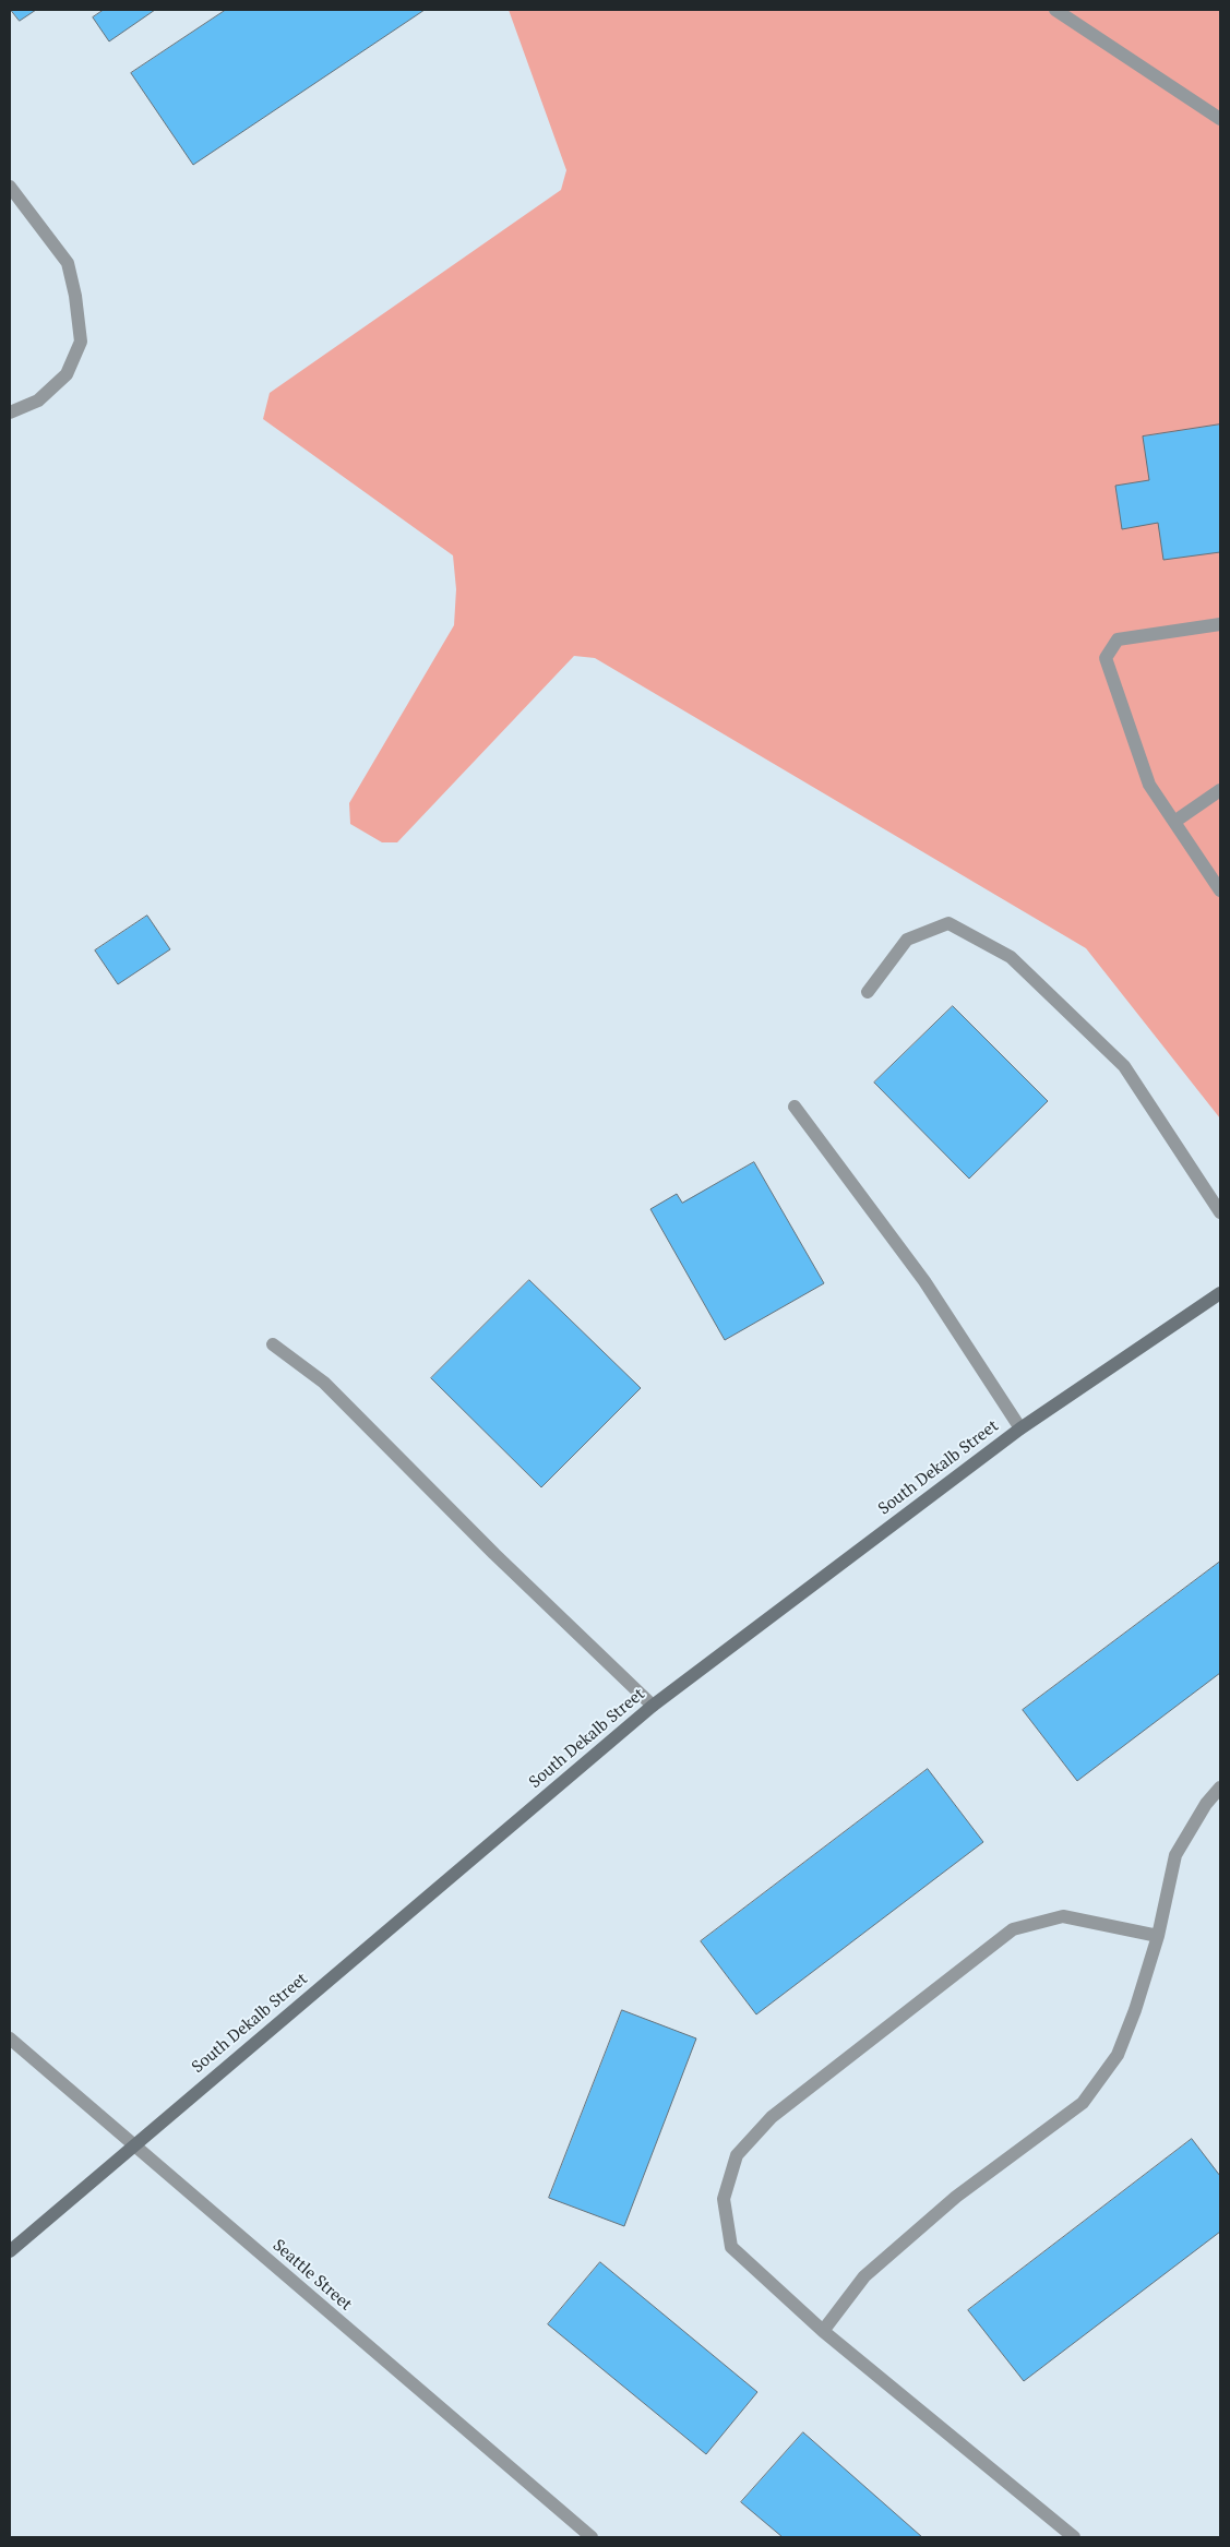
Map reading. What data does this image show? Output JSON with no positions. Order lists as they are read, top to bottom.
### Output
{
  "streets": {
    "main road": ["South Dekalb Street"],
    "street": ["Seattle Street"]
  },
  "crossings": [
    ["South Dekalb Street", "Seattle Street"]
  ]
}
